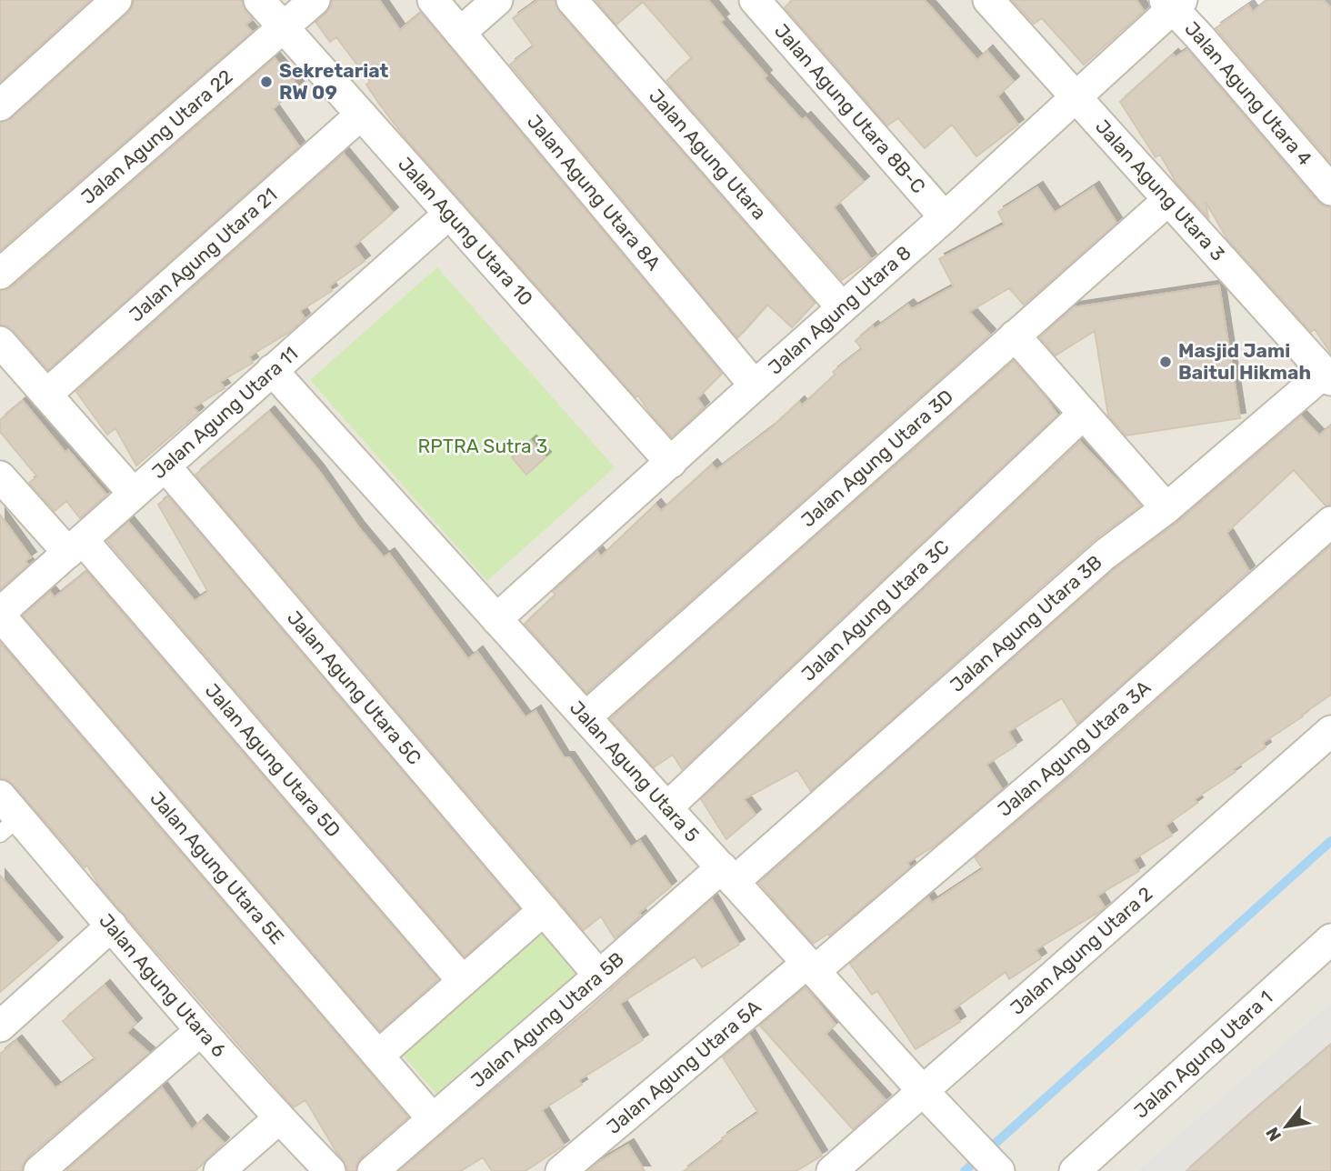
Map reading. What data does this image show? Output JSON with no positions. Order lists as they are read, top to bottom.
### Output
{
  "streets": {
    "street": [
      "Jalan Agung Utara 4",
      "Jalan Agung Utara 8B-C",
      "Jalan Agung Utara 22",
      "Jalan Agung Utara",
      "Jalan Agung Utara 3",
      "Jalan Agung Utara 8A",
      "Jalan Agung Utara 10",
      "Jalan Agung Utara 21",
      "Jalan Agung Utara 8",
      "Jalan Agung Utara 11",
      "Jalan Agung Utara 3D",
      "Jalan Agung Utara 3C",
      "Jalan Agung Utara 3B",
      "Jalan Agung Utara 5C",
      "Jalan Agung Utara 3A",
      "Jalan Agung Utara 5D",
      "Jalan Agung Utara 5",
      "Jalan Agung Utara 5E",
      "Jalan Agung Utara 2",
      "Jalan Agung Utara 6",
      "Jalan Agung Utara 5B",
      "Jalan Agung Utara 1",
      "Jalan Agung Utara 5A"
    ]
  },
  "crossings": [
    ["Jalan Agung Utara 4", "Jalan Agung Utara 8"],
    ["Jalan Agung Utara 8B-C", "Jalan Agung Utara 8"],
    ["Jalan Agung Utara 22", "Jalan Agung Utara 10"],
    ["Jalan Agung Utara", "Jalan Agung Utara 8"],
    ["Jalan Agung Utara 3", "Jalan Agung Utara 8"],
    ["Jalan Agung Utara 3", "Jalan Agung Utara 3D"],
    ["Jalan Agung Utara 3", "Jalan Agung Utara 3B"],
    ["Jalan Agung Utara 8A", "Jalan Agung Utara 8"],
    ["Jalan Agung Utara 10", "Jalan Agung Utara 21"],
    ["Jalan Agung Utara 10", "Jalan Agung Utara 8"],
    ["Jalan Agung Utara 10", "Jalan Agung Utara 11"],
    ["Jalan Agung Utara 8", "Jalan Agung Utara 5"],
    ["Jalan Agung Utara 11", "Jalan Agung Utara 5C"],
    ["Jalan Agung Utara 11", "Jalan Agung Utara 5D"],
    ["Jalan Agung Utara 11", "Jalan Agung Utara 5"],
    ["Jalan Agung Utara 11", "Jalan Agung Utara 5E"],
    ["Jalan Agung Utara 3D", "Jalan Agung Utara 5"],
    ["Jalan Agung Utara 3C", "Jalan Agung Utara 5"],
    ["Jalan Agung Utara 3B", "Jalan Agung Utara 5"],
    ["Jalan Agung Utara 3B", "Jalan Agung Utara 5B"],
    ["Jalan Agung Utara 5C", "Jalan Agung Utara 5B"],
    ["Jalan Agung Utara 3A", "Jalan Agung Utara 5"],
    ["Jalan Agung Utara 3A", "Jalan Agung Utara 5A"],
    ["Jalan Agung Utara 5", "Jalan Agung Utara 2"],
    ["Jalan Agung Utara 5", "Jalan Agung Utara 5B"],
    ["Jalan Agung Utara 5", "Jalan Agung Utara 5A"],
    ["Jalan Agung Utara 5E", "Jalan Agung Utara 5B"]
  ],
  "parks": ["RPTRA Sutra 3"],
  "places": ["Sekretariat RW 09", "Masjid Jami Baitul Hikmah"],
  "north": "bottom left"
}
